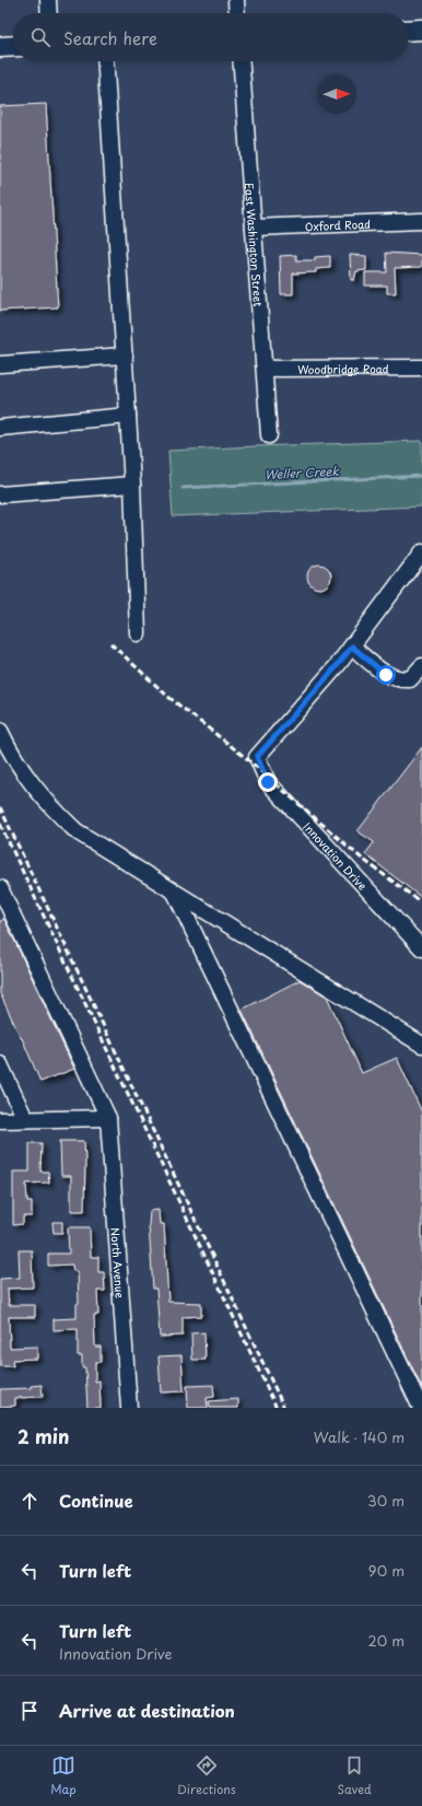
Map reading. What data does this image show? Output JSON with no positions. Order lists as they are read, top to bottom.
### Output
{
  "streets": {
    "street": [
      "Oxford Road",
      "East Washington Street",
      "Woodbridge Road",
      "Innovation Drive",
      "North Avenue"
    ]
  },
  "crossings": [
    ["Oxford Road", "East Washington Street"],
    ["East Washington Street", "Woodbridge Road"]
  ],
  "water": ["Weller Creek"],
  "north": "right",
  "page": {
    "search": "Search here",
    "heading": ["2 min", "Walk · 140 m"],
    "list": [
      ["Continue", "30 m"],
      ["Turn left", "90 m"],
      ["Turn left", "Innovation Drive", "20 m"],
      "Arrive at destination"
    ],
    "nav": ["Map", "Directions", "Saved"]
  }
}
